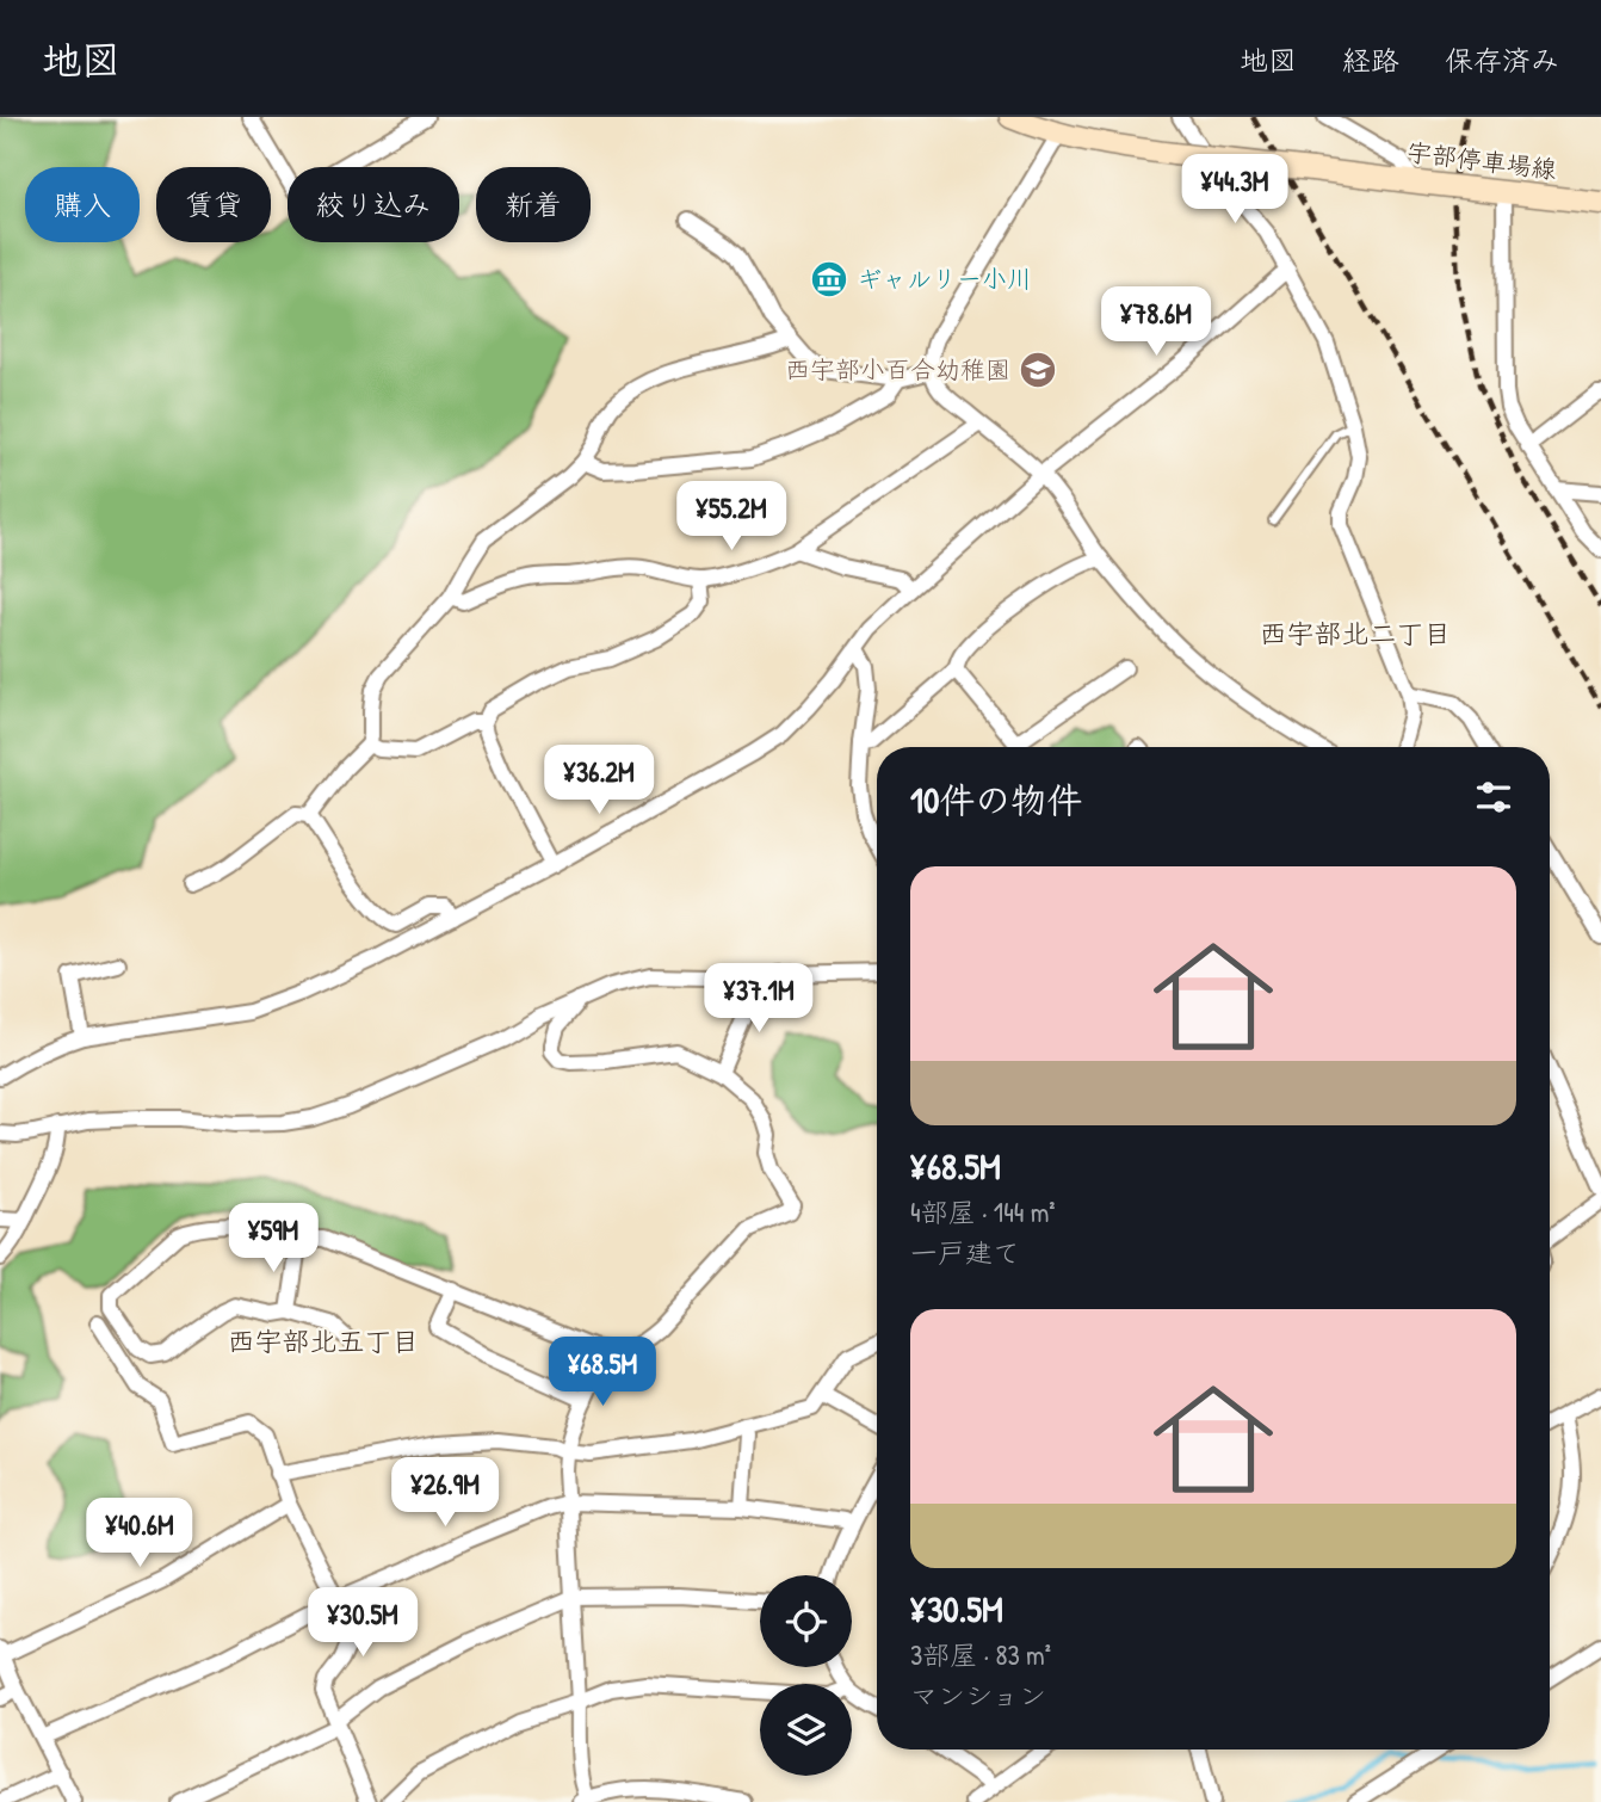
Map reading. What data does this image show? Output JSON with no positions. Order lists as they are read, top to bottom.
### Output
{
  "streets": {
    "main road": ["宇部停車場線"]
  },
  "districts": ["西宇部北二丁目", "西宇部北五丁目"],
  "places": {
    "museum": ["ギャルリー小川"],
    "school or university": ["西宇部小百合幼稚園"]
  },
  "page": {
    "header": "地図",
    "nav": ["地図", "経路", "保存済み"],
    "price": [
      "¥44.3M",
      "¥78.6M",
      "¥55.2M",
      "¥36.2M",
      "¥37.1M",
      "¥59M",
      "¥68.5M",
      "¥26.9M",
      "¥40.6M",
      "¥30.5M"
    ],
    "chip": [
      "購入",
      "賃貸",
      "絞り込み",
      "新着"
    ],
    "heading": "10件の物件",
    "list": [
      {
        "name": "¥68.5M",
        "note": "4部屋 · 144 m² · 一戸建て"
      },
      {
        "name": "¥30.5M",
        "note": "3部屋 · 83 m² · マンション"
      }
    ]
  }
}
